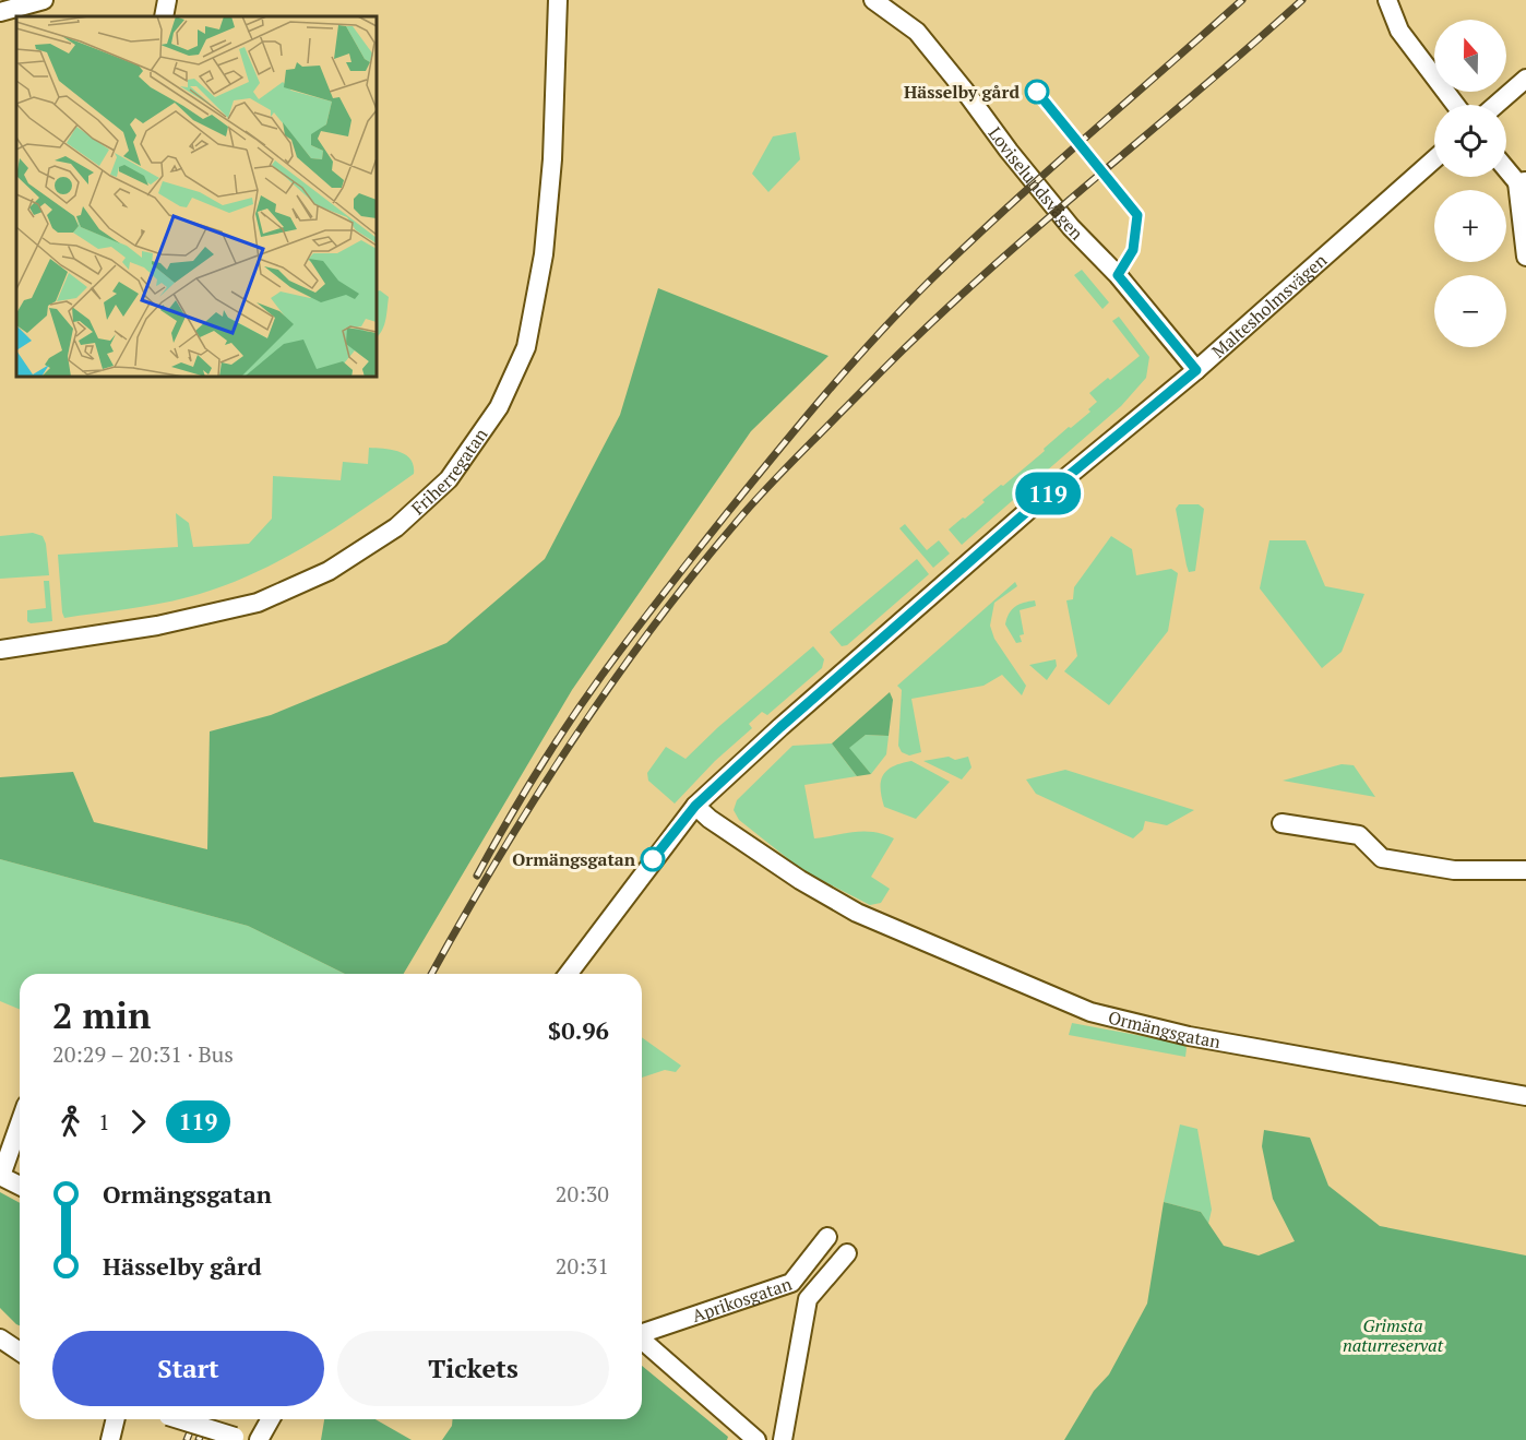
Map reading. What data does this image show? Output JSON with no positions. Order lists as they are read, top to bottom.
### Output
{
  "streets": {
    "street": [
      "Loviselundsvägen",
      "Maltesholmsvägen",
      "Friherregatan",
      "Ormängsgatan",
      "Aprikosgatan"
    ]
  },
  "crossings": [
    ["Loviselundsvägen", "Maltesholmsvägen"],
    ["Maltesholmsvägen", "Ormängsgatan"]
  ],
  "parks": ["Grimsta naturreservat"],
  "places": ["Hässelby gård", "Ormängsgatan"],
  "lines": ["bus line 119"],
  "north": "top",
  "page": {
    "on_map": "119",
    "map_buttons": ["+", "−"],
    "heading": ["2 min", "20:29 – 20:31 · Bus", "$0.96"],
    "legs": ["1", "119"],
    "list": [
      {
        "name": "Ormängsgatan",
        "value": "20:30"
      },
      {
        "name": "Hässelby gård",
        "value": "20:31"
      }
    ],
    "buttons": ["Start", "Tickets"]
  }
}
